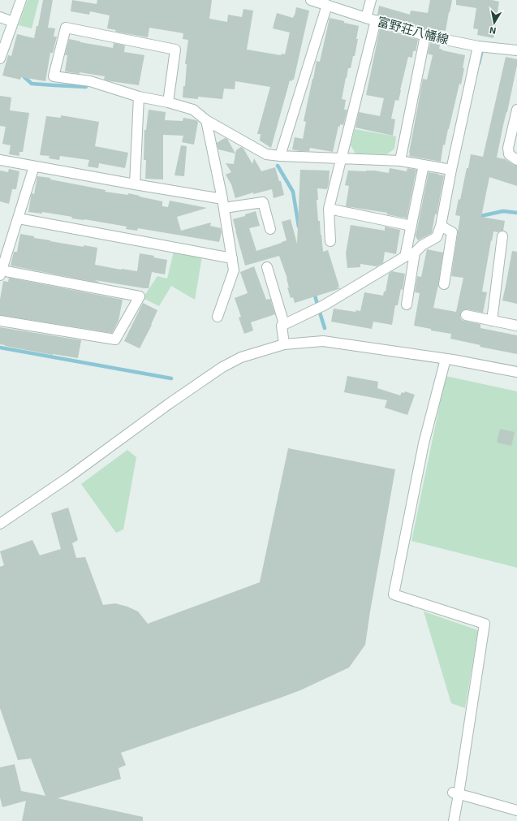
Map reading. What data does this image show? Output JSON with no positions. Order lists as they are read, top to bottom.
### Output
{
  "streets": {
    "street": ["富野荘八幡線"]
  },
  "north": "bottom"
}
